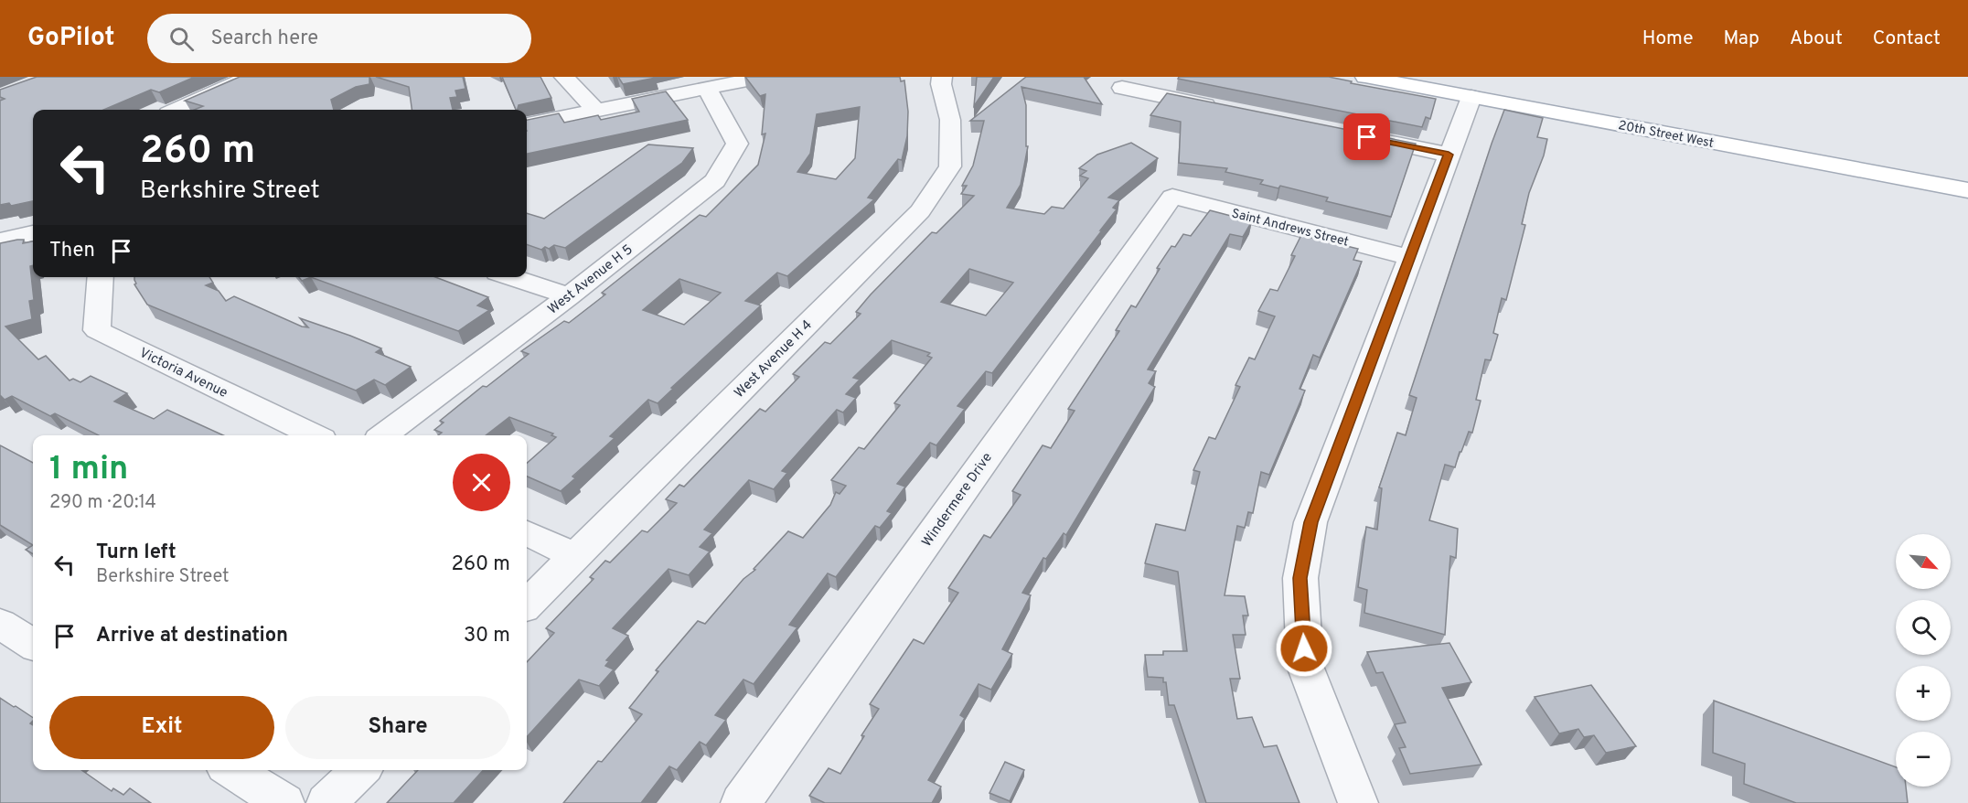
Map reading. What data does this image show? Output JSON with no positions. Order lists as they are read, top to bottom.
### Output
{
  "streets": {
    "main road": ["20th Street West"],
    "street": [
      "Saint Andrews Street",
      "West Avenue H 5",
      "West Avenue H 4",
      "Victoria Avenue",
      "Windermere Drive"
    ]
  },
  "crossings": [
    ["Saint Andrews Street", "Windermere Drive"]
  ],
  "north": "bottom right",
  "page": {
    "header": "GoPilot",
    "search": "Search here",
    "nav": [
      "Home",
      "Map",
      "About",
      "Contact"
    ],
    "turn": ["260 m", "Berkshire Street"],
    "then": "Then",
    "heading": ["1 min", "290 m · 20:14"],
    "list": [
      {
        "name": "Turn left",
        "note": "Berkshire Street",
        "value": "260 m"
      },
      {
        "name": "Arrive at destination",
        "value": "30 m"
      }
    ],
    "map_buttons": ["+", "−"],
    "buttons": ["Exit", "Share"]
  }
}
